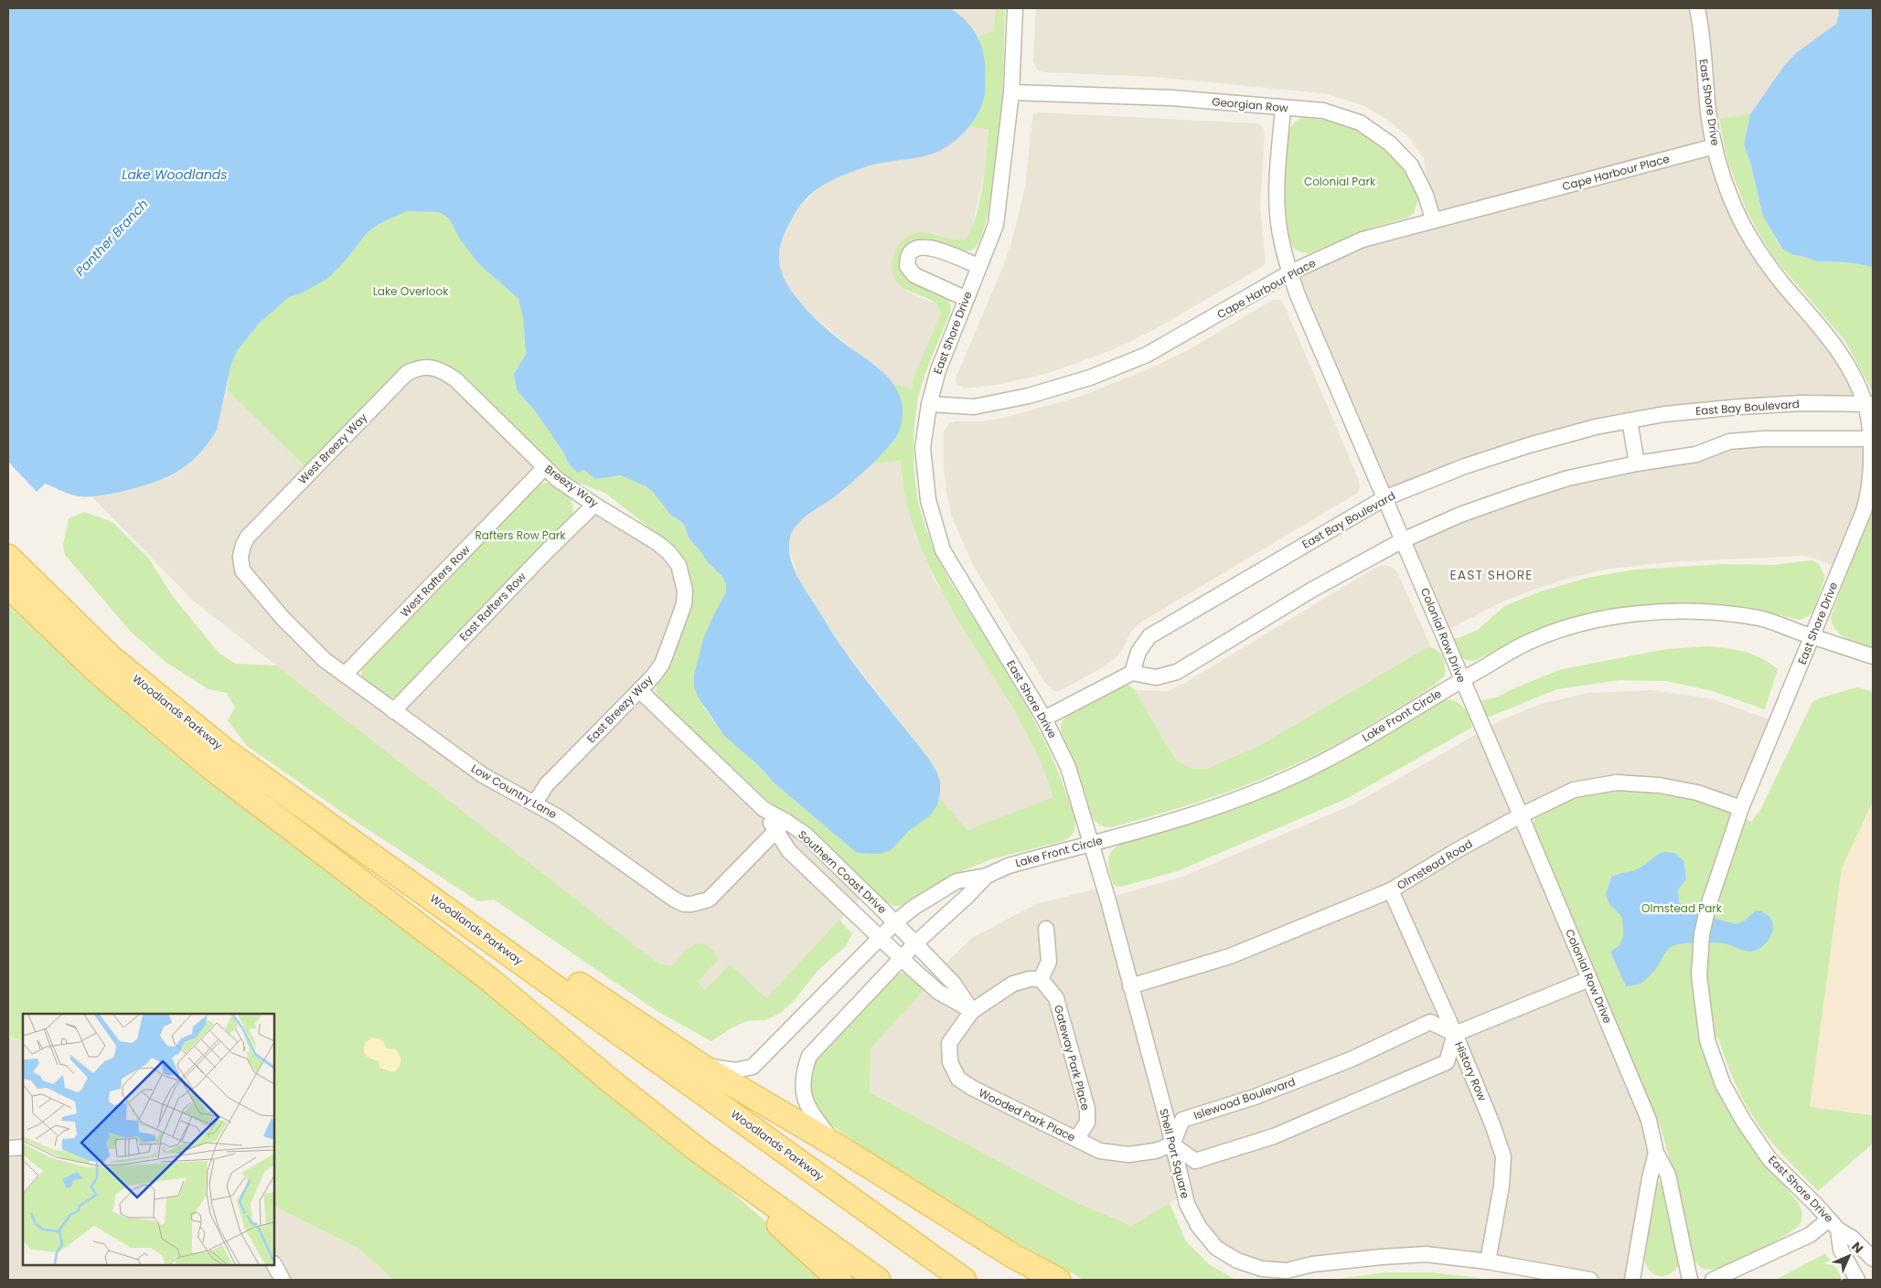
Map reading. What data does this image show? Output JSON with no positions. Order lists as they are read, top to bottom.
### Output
{
  "streets": {
    "main road": ["Woodlands Parkway"],
    "street": [
      "East Shore Drive",
      "Georgian Row",
      "Cape Harbour Place",
      "East Bay Boulevard",
      "West Breezy Way",
      "Breezy Way",
      "West Rafters Row",
      "East Rafters Row",
      "Colonial Row Drive",
      "East Breezy Way",
      "Lake Front Circle",
      "Low Country Lane",
      "Olmstead Road",
      "Southern Coast Drive",
      "Gateway Park Place",
      "History Row",
      "Islewood Boulevard",
      "Wooded Park Place",
      "Shell Port Square"
    ]
  },
  "crossings": [
    ["East Shore Drive", "Georgian Row"],
    ["East Shore Drive", "Cape Harbour Place"],
    ["East Shore Drive", "East Bay Boulevard"],
    ["East Shore Drive", "Lake Front Circle"],
    ["East Shore Drive", "Olmstead Road"],
    ["East Shore Drive", "Shell Port Square"],
    ["Georgian Row", "Cape Harbour Place"],
    ["Georgian Row", "Colonial Row Drive"],
    ["Cape Harbour Place", "Colonial Row Drive"],
    ["East Bay Boulevard", "Colonial Row Drive"],
    ["West Breezy Way", "Breezy Way"],
    ["West Breezy Way", "Low Country Lane"],
    ["Breezy Way", "West Rafters Row"],
    ["Breezy Way", "East Rafters Row"],
    ["Breezy Way", "East Breezy Way"],
    ["West Rafters Row", "Low Country Lane"],
    ["East Rafters Row", "Low Country Lane"],
    ["Colonial Row Drive", "Lake Front Circle"],
    ["Colonial Row Drive", "Olmstead Road"],
    ["East Breezy Way", "Low Country Lane"],
    ["East Breezy Way", "Southern Coast Drive"],
    ["Lake Front Circle", "Southern Coast Drive"],
    ["Lake Front Circle", "Shell Port Square"],
    ["Low Country Lane", "Southern Coast Drive"],
    ["Olmstead Road", "History Row"],
    ["Olmstead Road", "Shell Port Square"],
    ["Southern Coast Drive", "Wooded Park Place"],
    ["Gateway Park Place", "Wooded Park Place"],
    ["History Row", "Islewood Boulevard"],
    ["History Row", "Shell Port Square"],
    ["Islewood Boulevard", "Wooded Park Place"],
    ["Islewood Boulevard", "Shell Port Square"],
    ["Wooded Park Place", "Shell Port Square"]
  ],
  "districts": ["EAST SHORE"],
  "water": ["Lake Woodlands", "Panther Branch"],
  "parks": [
    "Colonial Park",
    "Lake Overlook",
    "Rafters Row Park",
    "Olmstead Park"
  ],
  "north": "top right"
}
